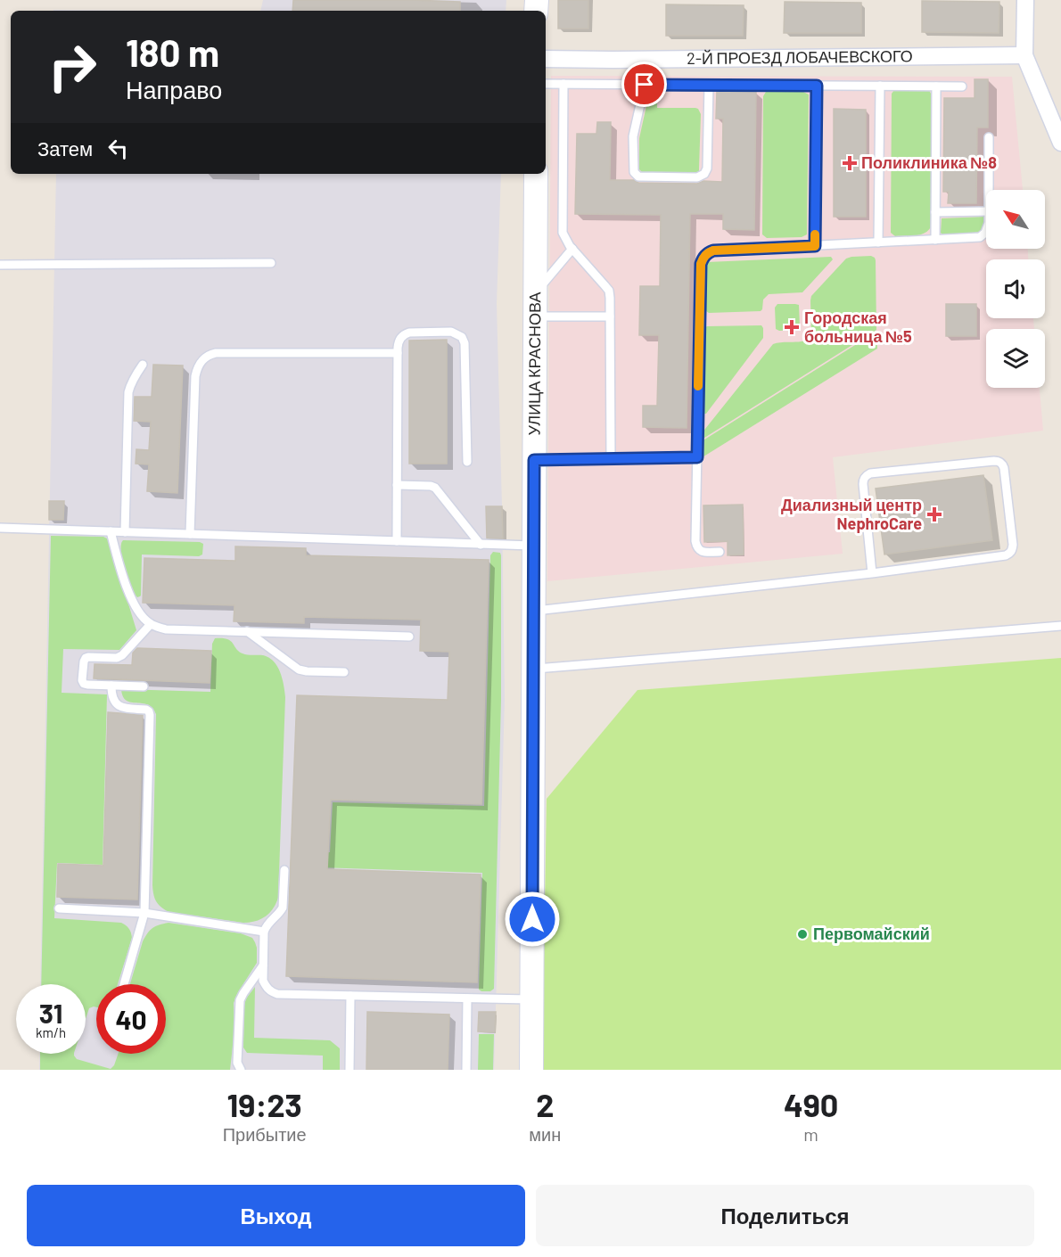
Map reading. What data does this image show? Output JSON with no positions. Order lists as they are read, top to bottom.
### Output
{
  "streets": {
    "street": ["2-Й ПРОЕЗД ЛОБАЧЕВСКОГО", "УЛИЦА КРАСНОВА"]
  },
  "places": {
    "health": ["Поликлиника №8", "Городская больница №5", "Диализный центр NephroCare"],
    "other": ["Первомайский"]
  },
  "north": "top left",
  "page": {
    "turn": ["180 m", "Направо"],
    "then": "Затем",
    "speed": "31 km/h",
    "limit": "40",
    "eta": [
      "19:23",
      "Прибытие",
      "2",
      "мин",
      "490",
      "m"
    ],
    "buttons": ["Выход", "Поделиться"]
  }
}
